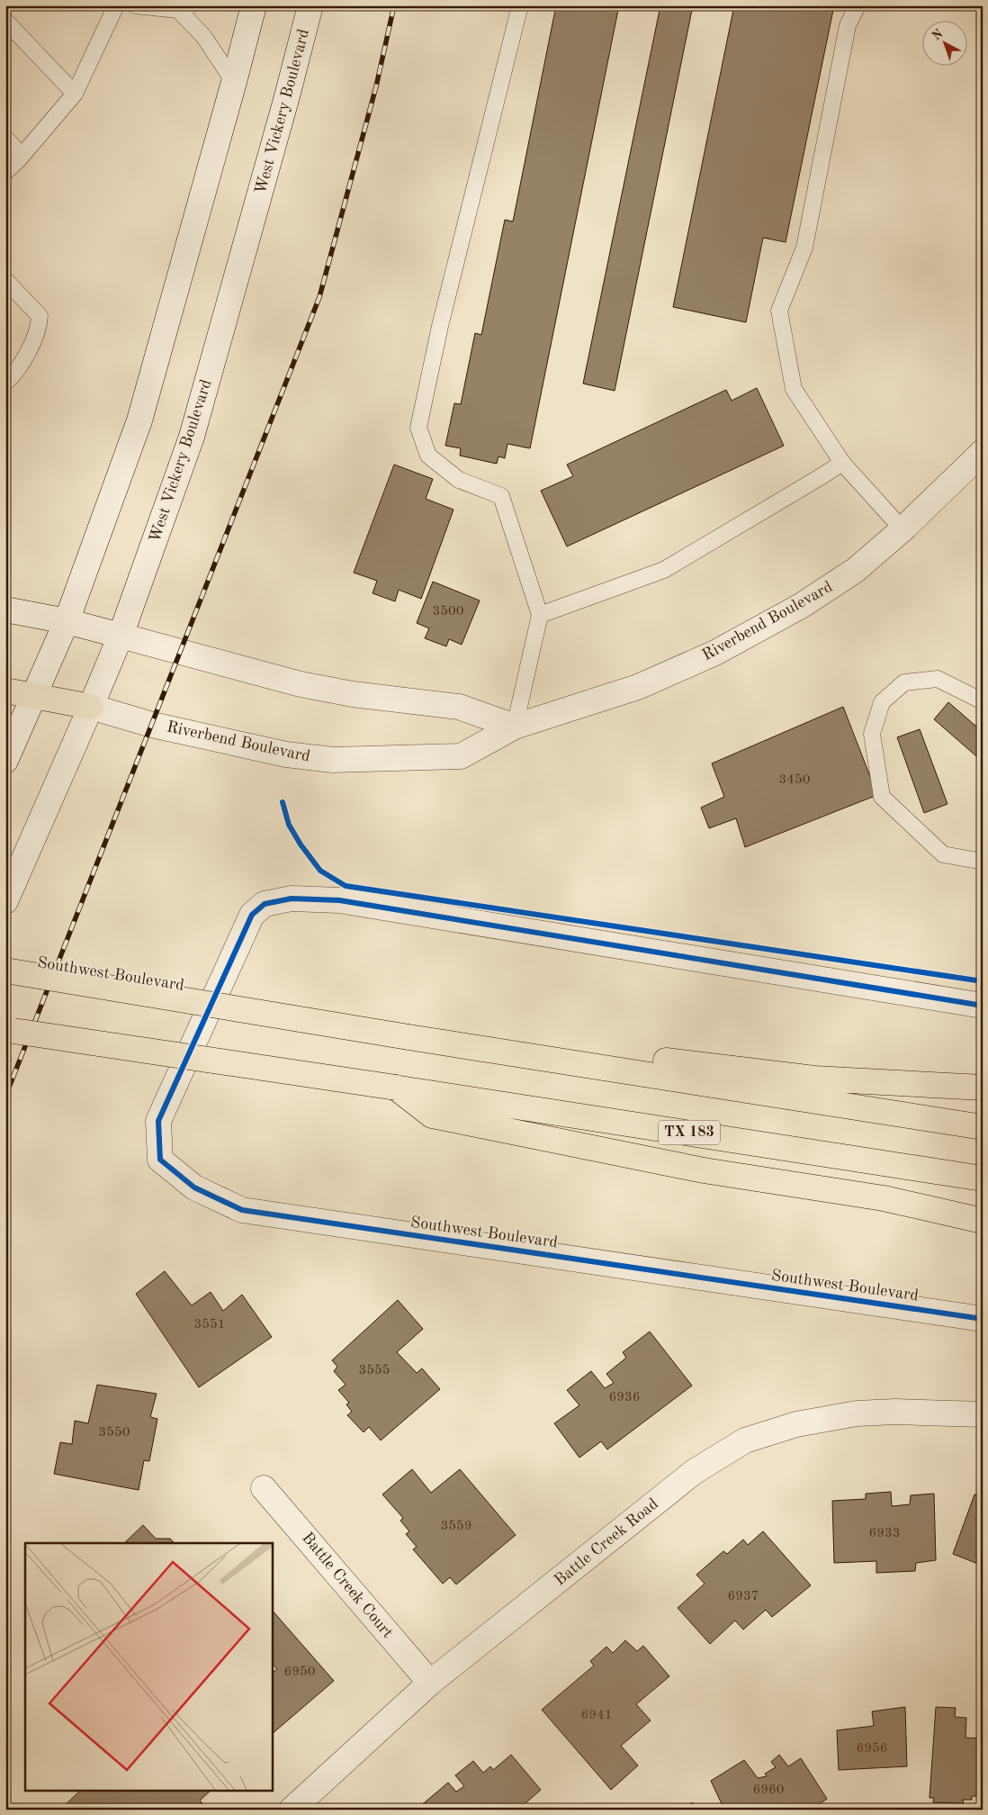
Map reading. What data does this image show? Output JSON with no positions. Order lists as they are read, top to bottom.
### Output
{
  "streets": {
    "highway": ["Southwest Boulevard", "TX 183"],
    "street": [
      "West Vickery Boulevard",
      "Riverbend Boulevard",
      "Battle Creek Road",
      "Battle Creek Court"
    ]
  },
  "crossings": [
    ["West Vickery Boulevard", "Riverbend Boulevard"],
    ["Battle Creek Road", "Battle Creek Court"]
  ],
  "house_numbers": [
    "3500",
    "3450",
    "3551",
    "3555",
    "6936",
    "3550",
    "3559",
    "6933",
    "6937",
    "6950",
    "6941",
    "6956",
    "6960"
  ],
  "north": "top left"
}
